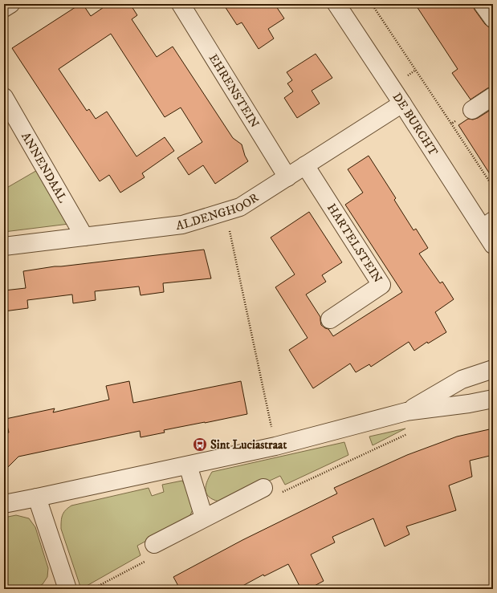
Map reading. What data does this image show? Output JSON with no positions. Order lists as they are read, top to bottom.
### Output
{
  "streets": {
    "street": [
      "EHRENSTEIN",
      "DE BURCHT",
      "ANNENDAAL",
      "ALDENGHOOR",
      "HARTELSTEIN"
    ]
  },
  "crossings": [
    ["EHRENSTEIN", "ALDENGHOOR"],
    ["DE BURCHT", "ALDENGHOOR"],
    ["ANNENDAAL", "ALDENGHOOR"],
    ["ALDENGHOOR", "HARTELSTEIN"]
  ],
  "places": {
    "bus stop": ["Sint Luciastraat"]
  }
}
